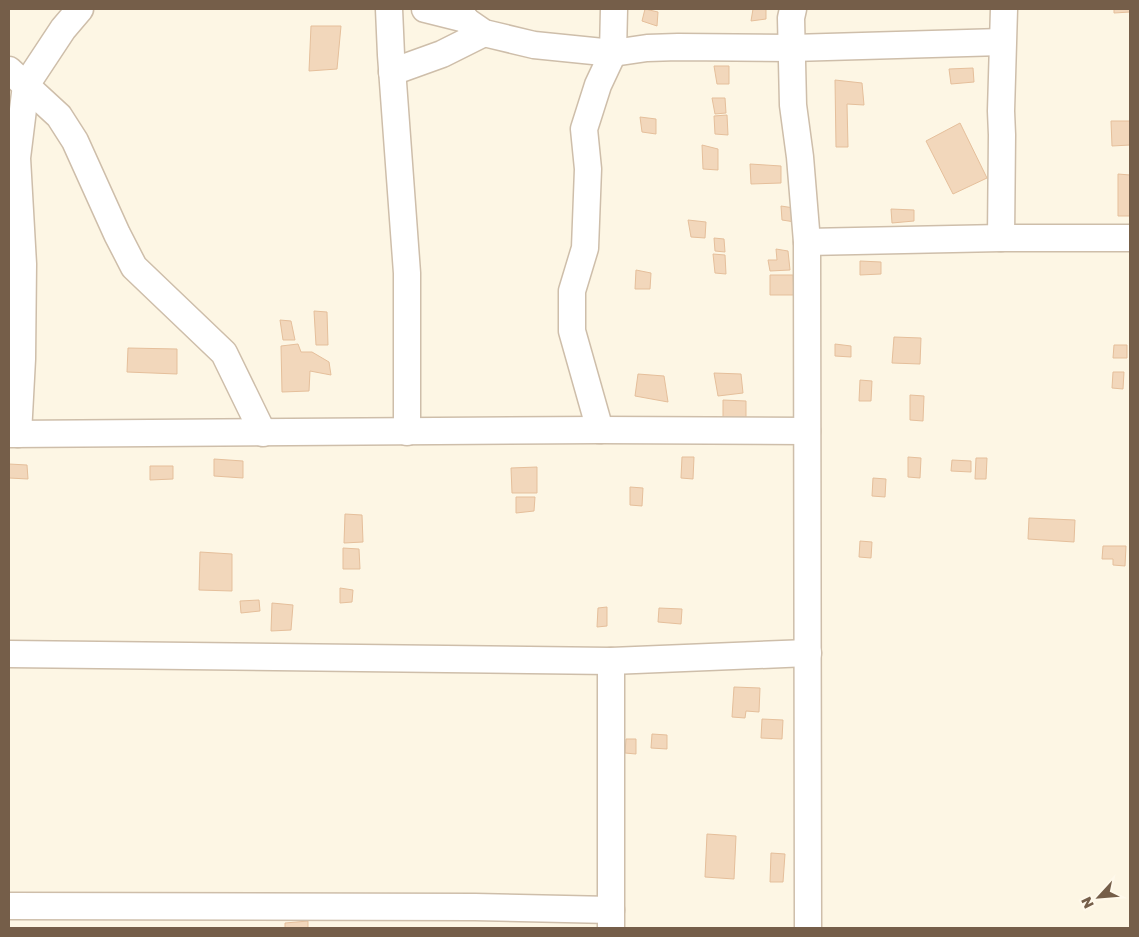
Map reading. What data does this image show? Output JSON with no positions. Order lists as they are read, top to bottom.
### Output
{
  "north": "bottom left"
}
